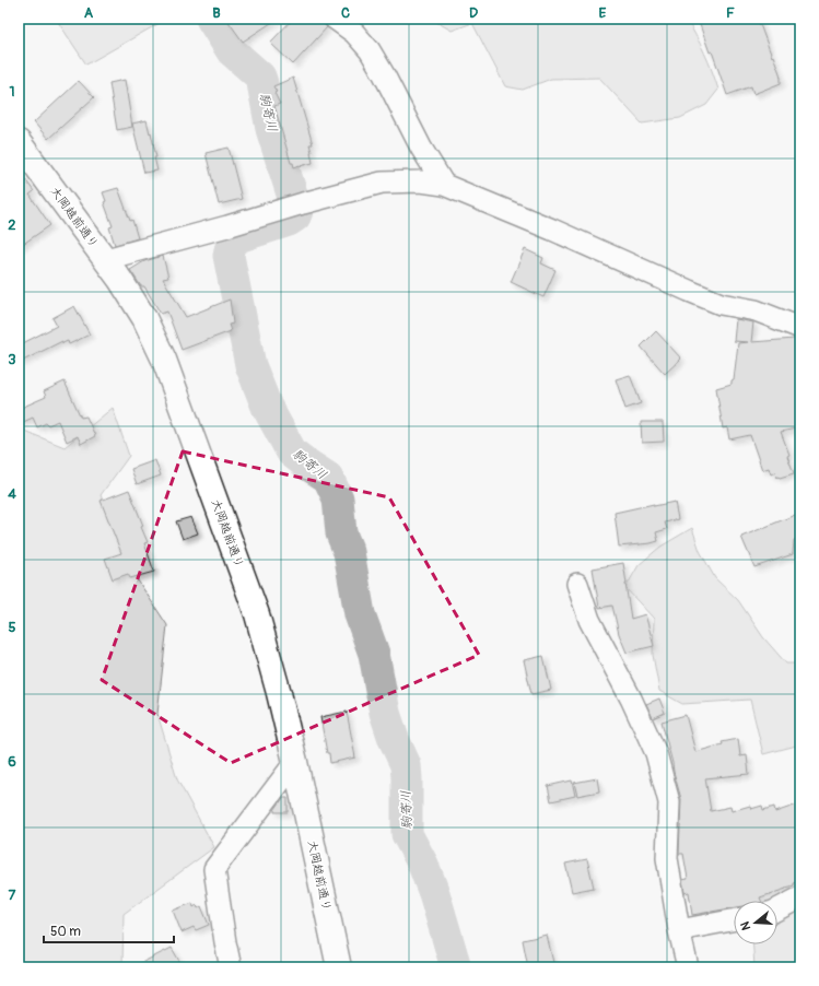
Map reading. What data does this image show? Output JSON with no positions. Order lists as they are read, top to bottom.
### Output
{
  "streets": {
    "street": ["大岡越前通り"]
  },
  "water": ["駒寄川"],
  "scale_bar": "50 m",
  "north": "left",
  "grid": {
    "columns": [
      "A",
      "B",
      "C",
      "D",
      "E",
      "F"
    ],
    "rows": [
      "1",
      "2",
      "3",
      "4",
      "5",
      "6",
      "7"
    ]
  }
}
